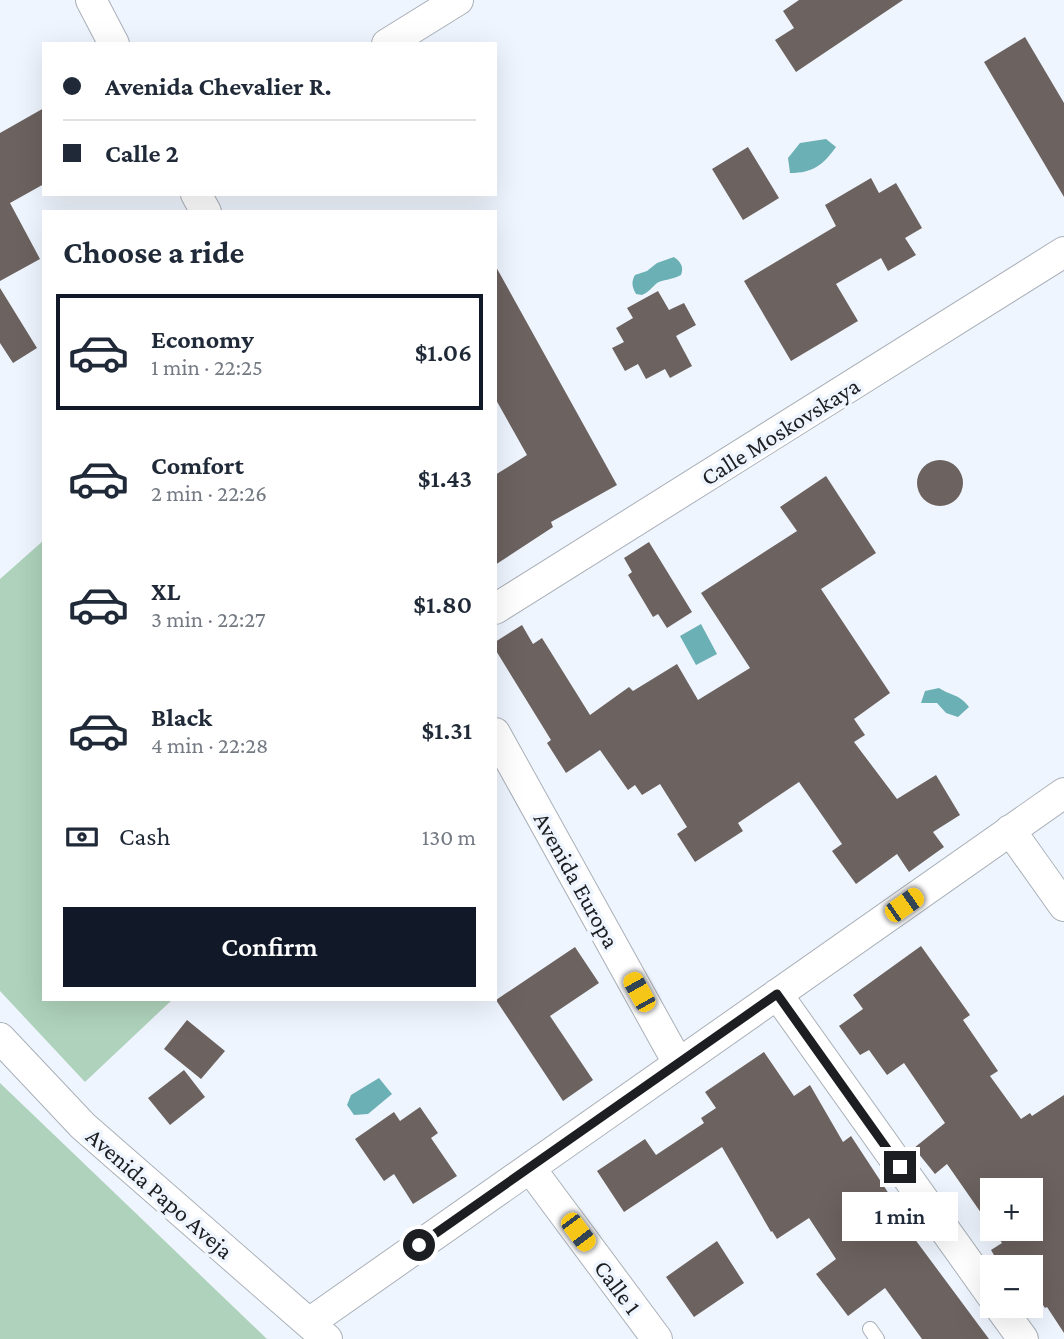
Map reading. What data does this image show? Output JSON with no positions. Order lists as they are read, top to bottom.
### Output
{
  "streets": {
    "street": [
      "Calle Moskovskaya",
      "Avenida Europa",
      "Avenida Papo Aveja",
      "Calle 1"
    ]
  },
  "page": {
    "banner": ["Avenida Chevalier R.", "Calle 2"],
    "heading": "Choose a ride",
    "list": [
      {
        "name": "Economy",
        "note": "1 min · 22:25",
        "value": "$1.06"
      },
      {
        "name": "Comfort",
        "note": "2 min · 22:26",
        "value": "$1.43"
      },
      {
        "name": "XL",
        "note": "3 min · 22:27",
        "value": "$1.80"
      },
      {
        "name": "Black",
        "note": "4 min · 22:28",
        "value": "$1.31"
      }
    ],
    "pay": ["Cash", "130 m"],
    "buttons": "Confirm",
    "map_buttons": ["+", "−"],
    "bubble": "1 min"
  }
}
